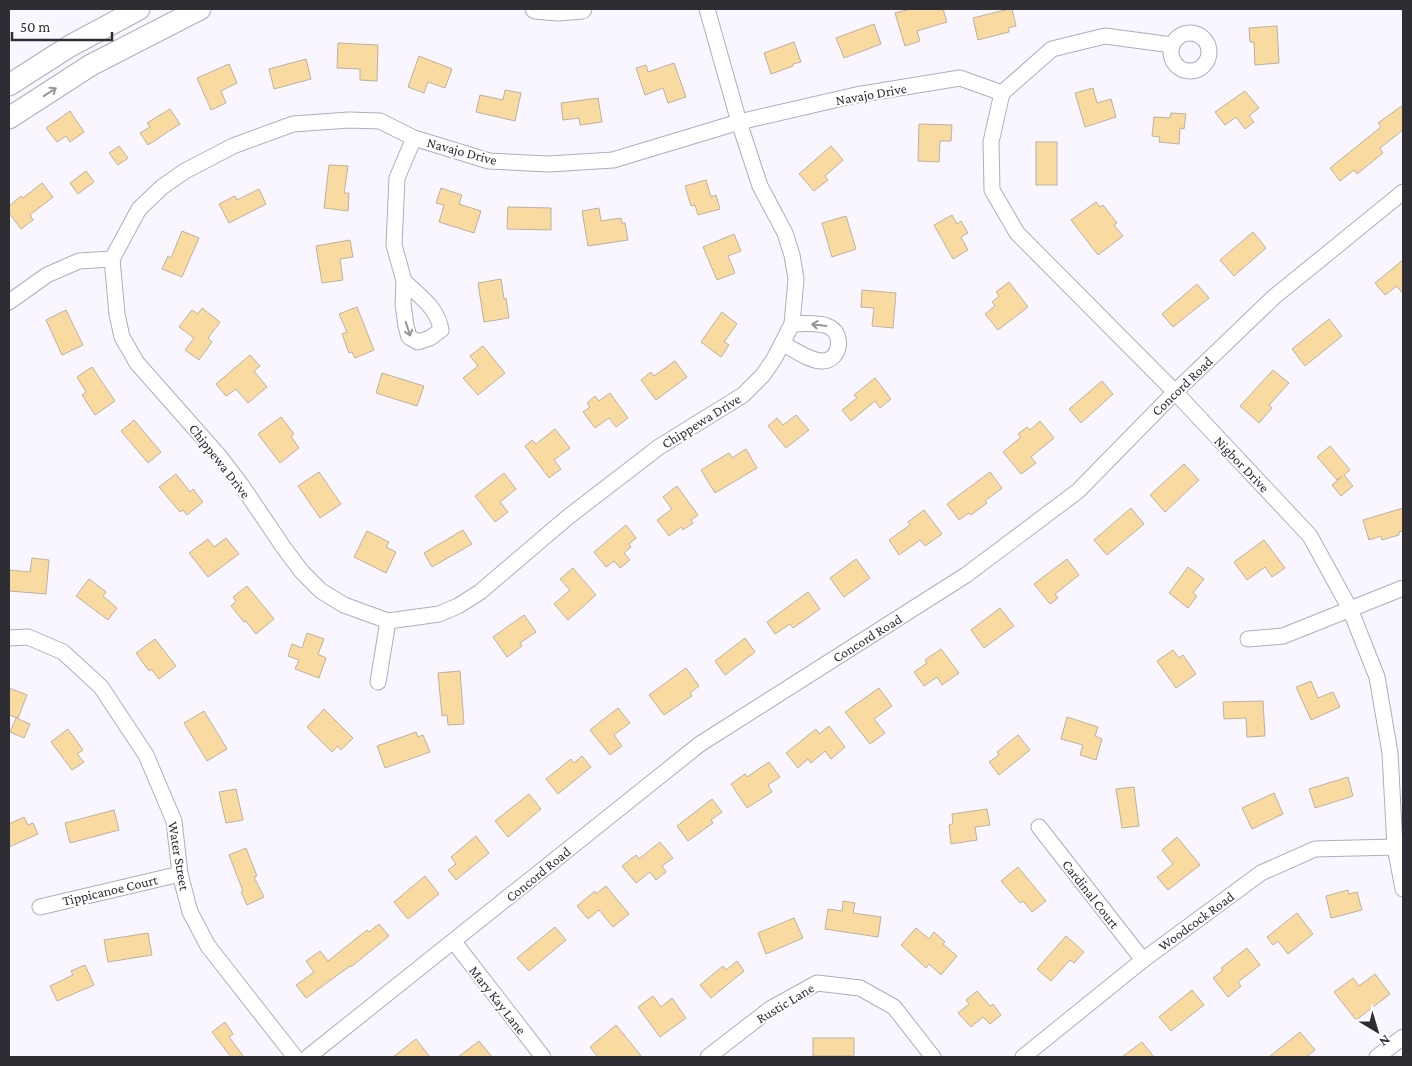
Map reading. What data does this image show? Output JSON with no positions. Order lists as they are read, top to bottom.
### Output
{
  "streets": {
    "street": [
      "Navajo Drive",
      "Concord Road",
      "Chippewa Drive",
      "Nigbor Drive",
      "Water Street",
      "Tippicanoe Court",
      "Cardinal Court",
      "Woodcock Road",
      "Mary Kay Lane",
      "Rustic Lane"
    ]
  },
  "crossings": [
    ["Navajo Drive", "Chippewa Drive"],
    ["Navajo Drive", "Nigbor Drive"],
    ["Concord Road", "Nigbor Drive"],
    ["Concord Road", "Mary Kay Lane"],
    ["Nigbor Drive", "Woodcock Road"],
    ["Water Street", "Tippicanoe Court"],
    ["Cardinal Court", "Woodcock Road"]
  ],
  "scale_bar": "50 m",
  "north": "bottom right"
}
